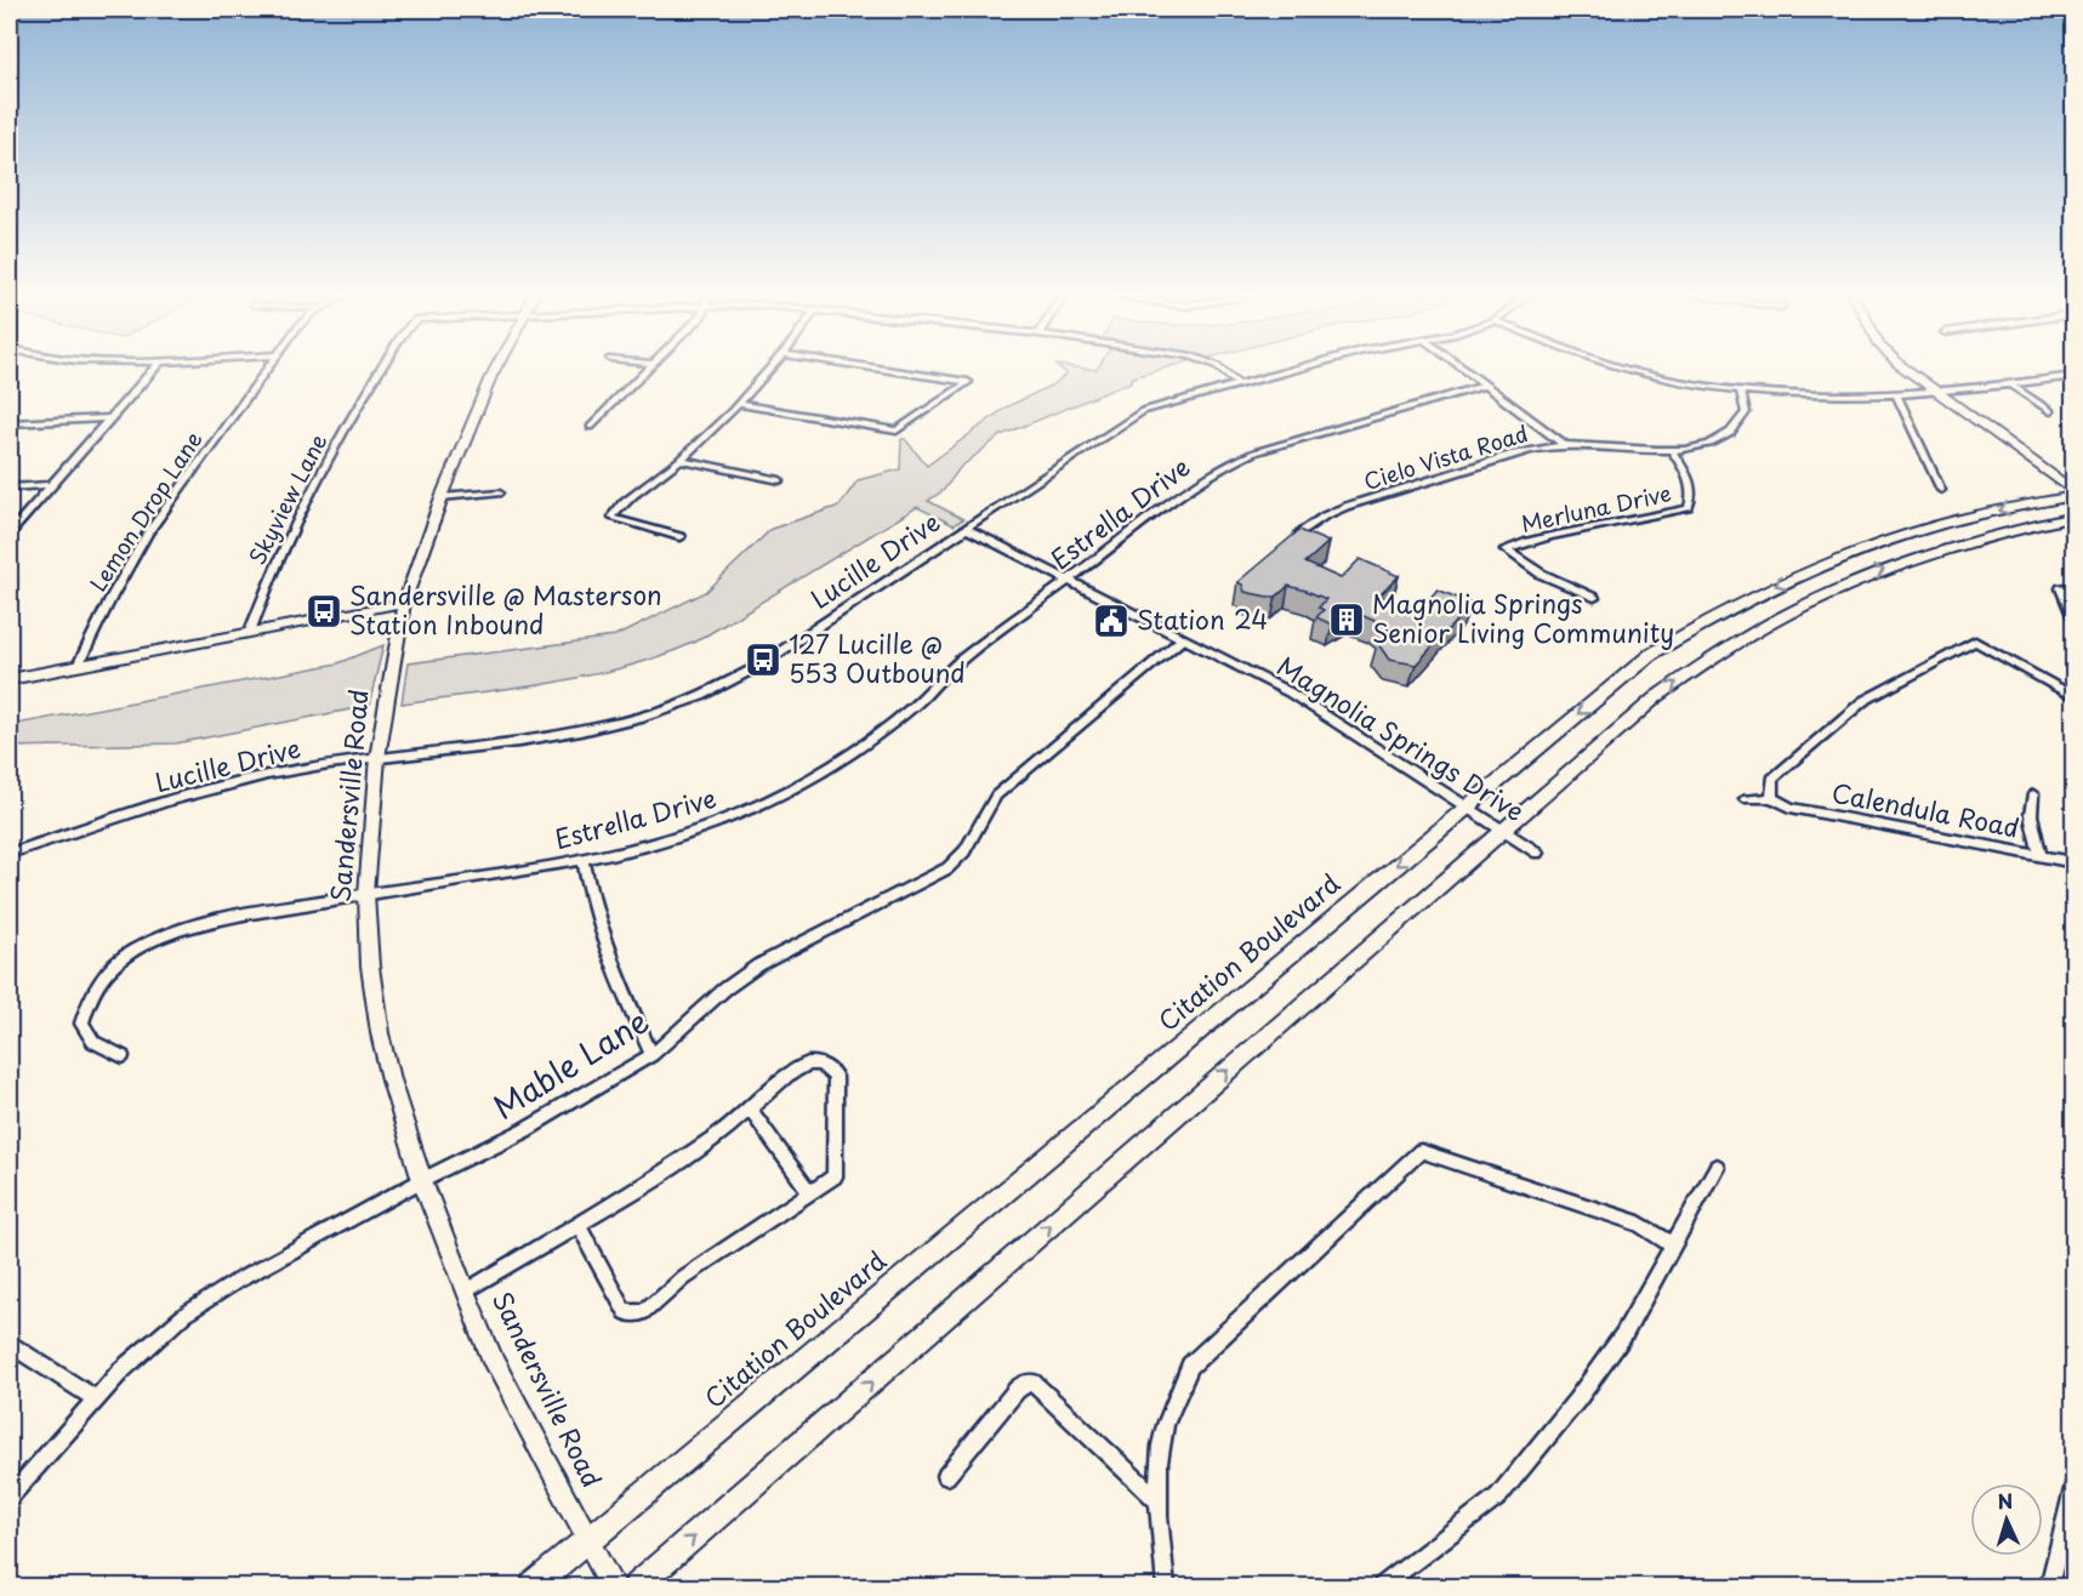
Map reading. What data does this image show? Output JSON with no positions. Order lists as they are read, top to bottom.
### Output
{
  "streets": {
    "main road": ["Citation Boulevard"],
    "street": [
      "Cielo Vista Road",
      "Skyview Lane",
      "Merluna Drive",
      "Lemon Drop Lane",
      "Estrella Drive",
      "Lucille Drive",
      "Magnolia Springs Drive",
      "Sandersville Road",
      "Calendula Road",
      "Mable Lane"
    ]
  },
  "crossings": [
    ["Cielo Vista Road", "Merluna Drive"],
    ["Skyview Lane", "Lucille Drive"],
    ["Estrella Drive", "Magnolia Springs Drive"],
    ["Estrella Drive", "Sandersville Road"],
    ["Lucille Drive", "Magnolia Springs Drive"],
    ["Lucille Drive", "Sandersville Road"],
    ["Magnolia Springs Drive", "Citation Boulevard"],
    ["Magnolia Springs Drive", "Mable Lane"],
    ["Sandersville Road", "Citation Boulevard"],
    ["Sandersville Road", "Mable Lane"]
  ],
  "places": {
    "bus stop": ["Sandersville @ Masterson Station Inbound", "127 Lucille @ 553 Outbound"],
    "building": ["Magnolia Springs Senior Living Community"],
    "public building": ["Station 24"]
  },
  "north": "top"
}
